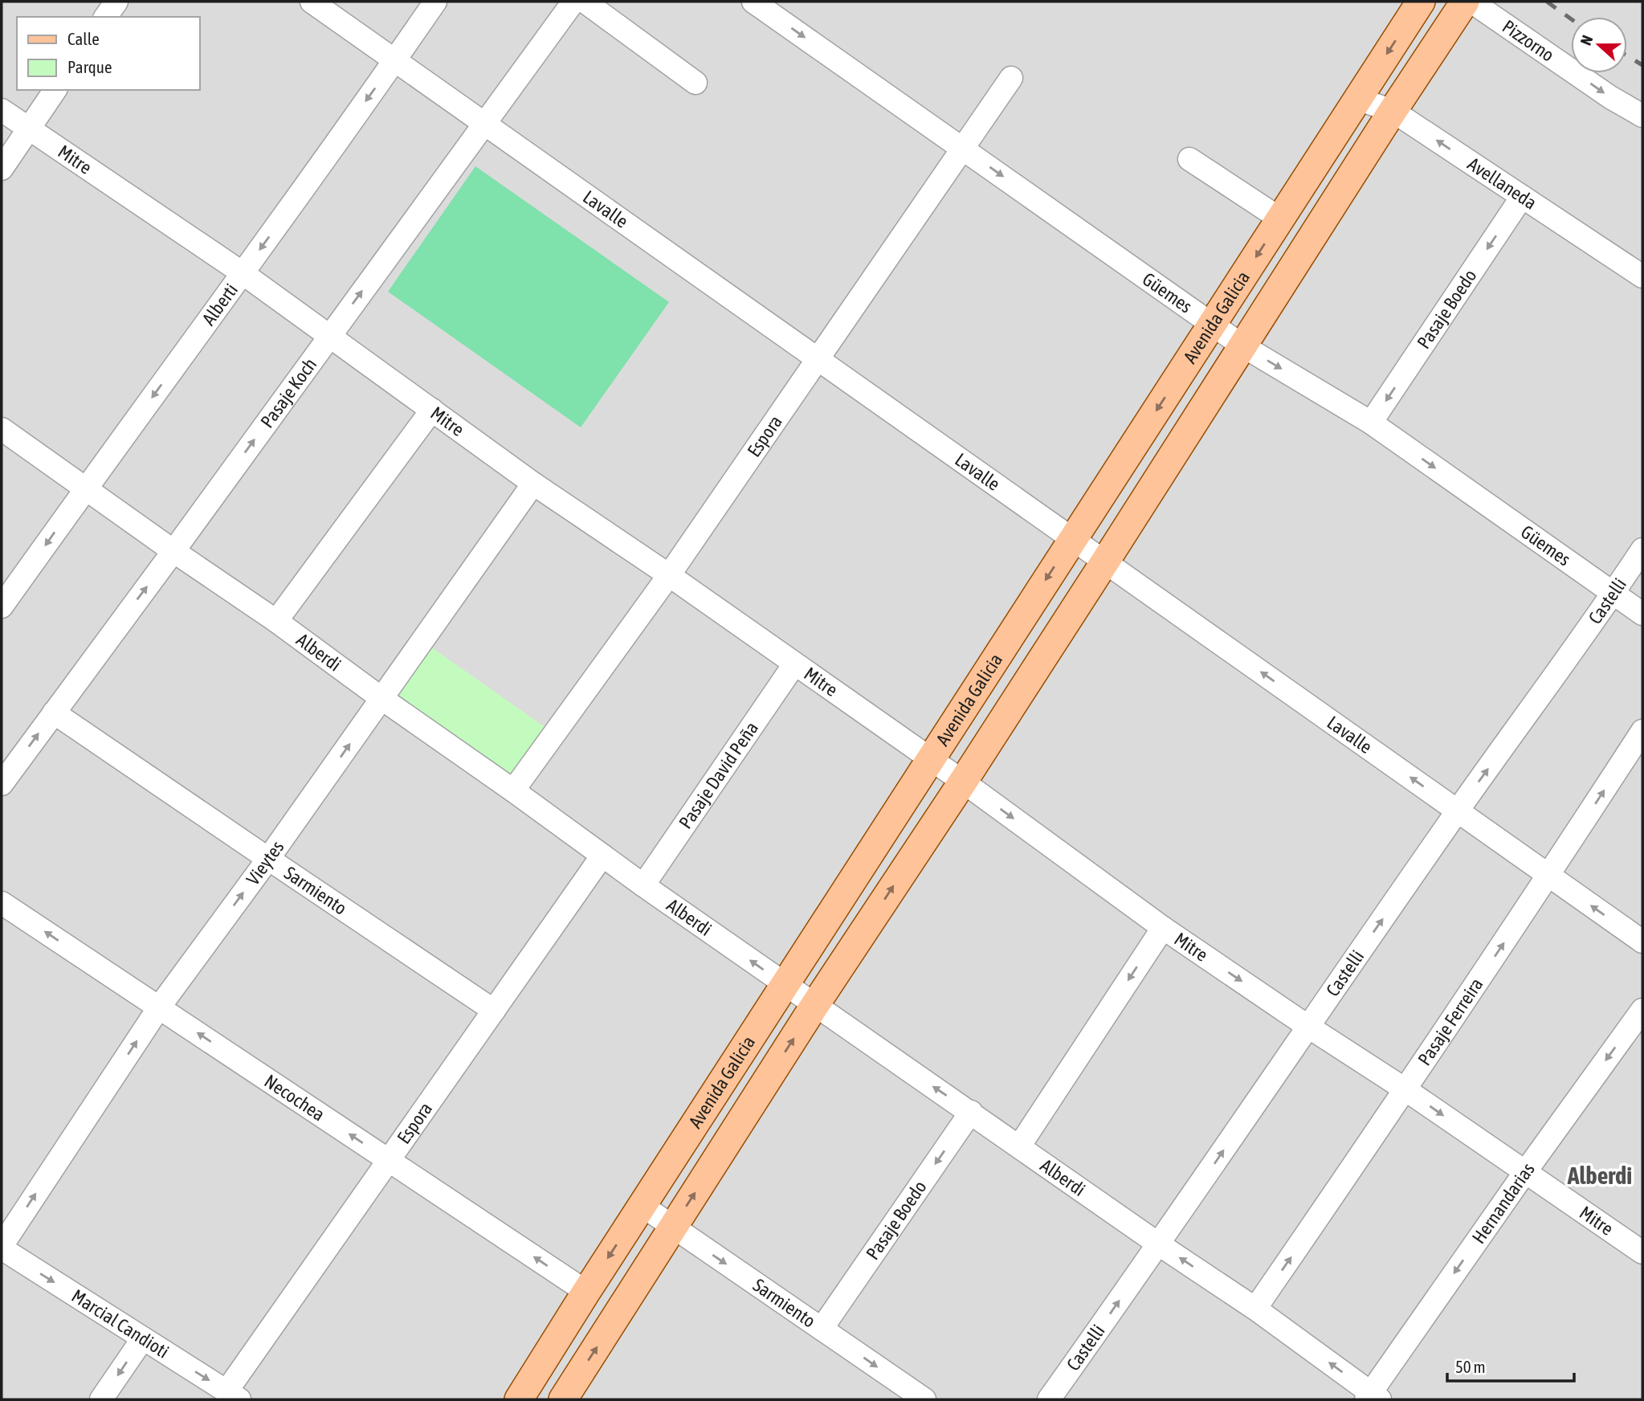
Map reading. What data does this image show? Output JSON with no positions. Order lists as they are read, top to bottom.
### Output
{
  "streets": {
    "main road": ["Avenida Galicia"],
    "street": [
      "Pizzorno",
      "Mitre",
      "Avellaneda",
      "Lavalle",
      "Güemes",
      "Alberti",
      "Pasaje Boedo",
      "Pasaje Koch",
      "Espora",
      "Castelli",
      "Alberdi",
      "Pasaje David Peña",
      "Vieytes",
      "Sarmiento",
      "Pasaje Ferreira",
      "Necochea",
      "Hernandarias",
      "Marcial Candioti"
    ]
  },
  "crossings": [
    ["Mitre", "Alberti"],
    ["Mitre", "Avenida Galicia"],
    ["Mitre", "Pasaje Koch"],
    ["Mitre", "Espora"],
    ["Mitre", "Castelli"],
    ["Mitre", "Pasaje David Peña"],
    ["Mitre", "Vieytes"],
    ["Mitre", "Pasaje Ferreira"],
    ["Mitre", "Hernandarias"],
    ["Avellaneda", "Pasaje Boedo"],
    ["Avellaneda", "Avenida Galicia"],
    ["Lavalle", "Alberti"],
    ["Lavalle", "Avenida Galicia"],
    ["Lavalle", "Pasaje Koch"],
    ["Lavalle", "Espora"],
    ["Lavalle", "Castelli"],
    ["Lavalle", "Pasaje Ferreira"],
    ["Güemes", "Pasaje Boedo"],
    ["Güemes", "Avenida Galicia"],
    ["Güemes", "Espora"],
    ["Güemes", "Castelli"],
    ["Alberti", "Alberdi"],
    ["Pasaje Boedo", "Alberdi"],
    ["Pasaje Boedo", "Sarmiento"],
    ["Avenida Galicia", "Alberdi"],
    ["Avenida Galicia", "Sarmiento"],
    ["Avenida Galicia", "Necochea"],
    ["Pasaje Koch", "Alberdi"],
    ["Pasaje Koch", "Sarmiento"],
    ["Espora", "Alberdi"],
    ["Espora", "Sarmiento"],
    ["Espora", "Necochea"],
    ["Espora", "Marcial Candioti"],
    ["Castelli", "Alberdi"],
    ["Alberdi", "Pasaje David Peña"],
    ["Alberdi", "Vieytes"],
    ["Alberdi", "Pasaje Ferreira"],
    ["Alberdi", "Hernandarias"],
    ["Vieytes", "Sarmiento"],
    ["Vieytes", "Necochea"],
    ["Vieytes", "Marcial Candioti"]
  ],
  "one_way": [
    "Pizzorno",
    "Avellaneda",
    "Güemes",
    "Alberti",
    "Pasaje Boedo",
    "Castelli",
    "Alberdi",
    "Vieytes",
    "Pasaje Ferreira",
    "Necochea",
    "Hernandarias",
    "Marcial Candioti"
  ],
  "districts": ["Alberdi"],
  "legend": ["Calle", "Parque"],
  "scale_bar": "50 m",
  "north": "left"
}
